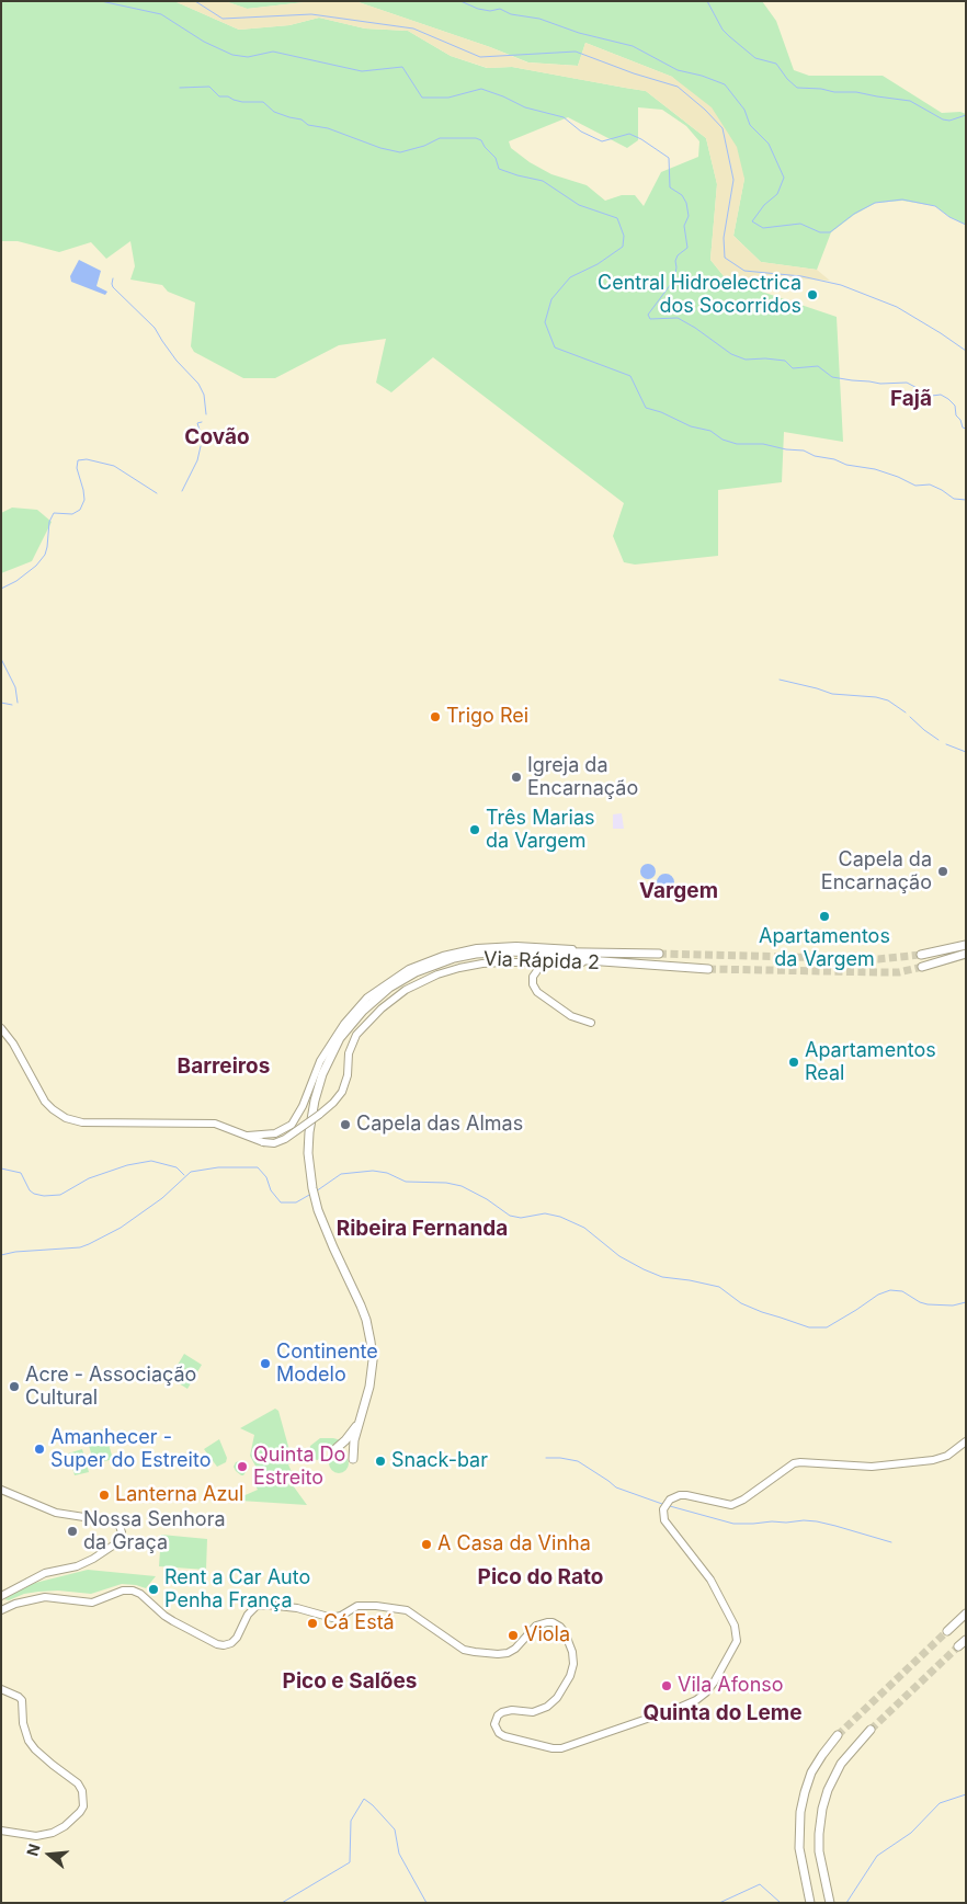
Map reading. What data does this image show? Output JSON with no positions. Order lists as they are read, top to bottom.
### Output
{
  "streets": {
    "highway": ["Via Rápida 2"]
  },
  "districts": [
    "Fajã",
    "Covão",
    "Vargem",
    "Barreiros",
    "Ribeira Fernanda",
    "Pico do Rato",
    "Pico e Salões",
    "Quinta do Leme"
  ],
  "places": [
    "Central Hidroelectrica dos Socorridos",
    "Trigo Rei",
    "Igreja da Encarnação",
    "Três Marias da Vargem",
    "Capela da Encarnação",
    "Apartamentos da Vargem",
    "Apartamentos Real",
    "Capela das Almas",
    "Continente Modelo",
    "Acre - Associação Cultural",
    "Amanhecer - Super do Estreito",
    "Snack-bar",
    "Quinta Do Estreito",
    "Lanterna Azul",
    "Nossa Senhora da Graça",
    "A Casa da Vinha",
    "Rent a Car Auto Penha França",
    "Cá Está",
    "Viola",
    "Vila Afonso"
  ],
  "north": "left"
}
